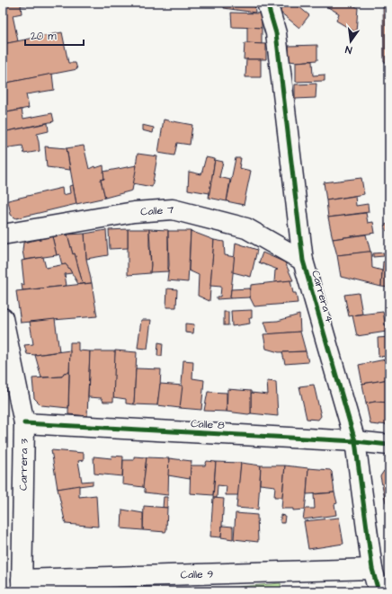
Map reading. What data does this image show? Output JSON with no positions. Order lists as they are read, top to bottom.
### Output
{
  "streets": {
    "street": [
      "Calle 7",
      "Carrera 4",
      "Calle 8",
      "Carrera 3",
      "Calle 9"
    ]
  },
  "crossings": [
    ["Calle 7", "Carrera 4"],
    ["Carrera 4", "Calle 8"],
    ["Carrera 4", "Calle 9"],
    ["Calle 8", "Carrera 3"],
    ["Carrera 3", "Calle 9"]
  ],
  "scale_bar": "20 m",
  "north": "bottom"
}
